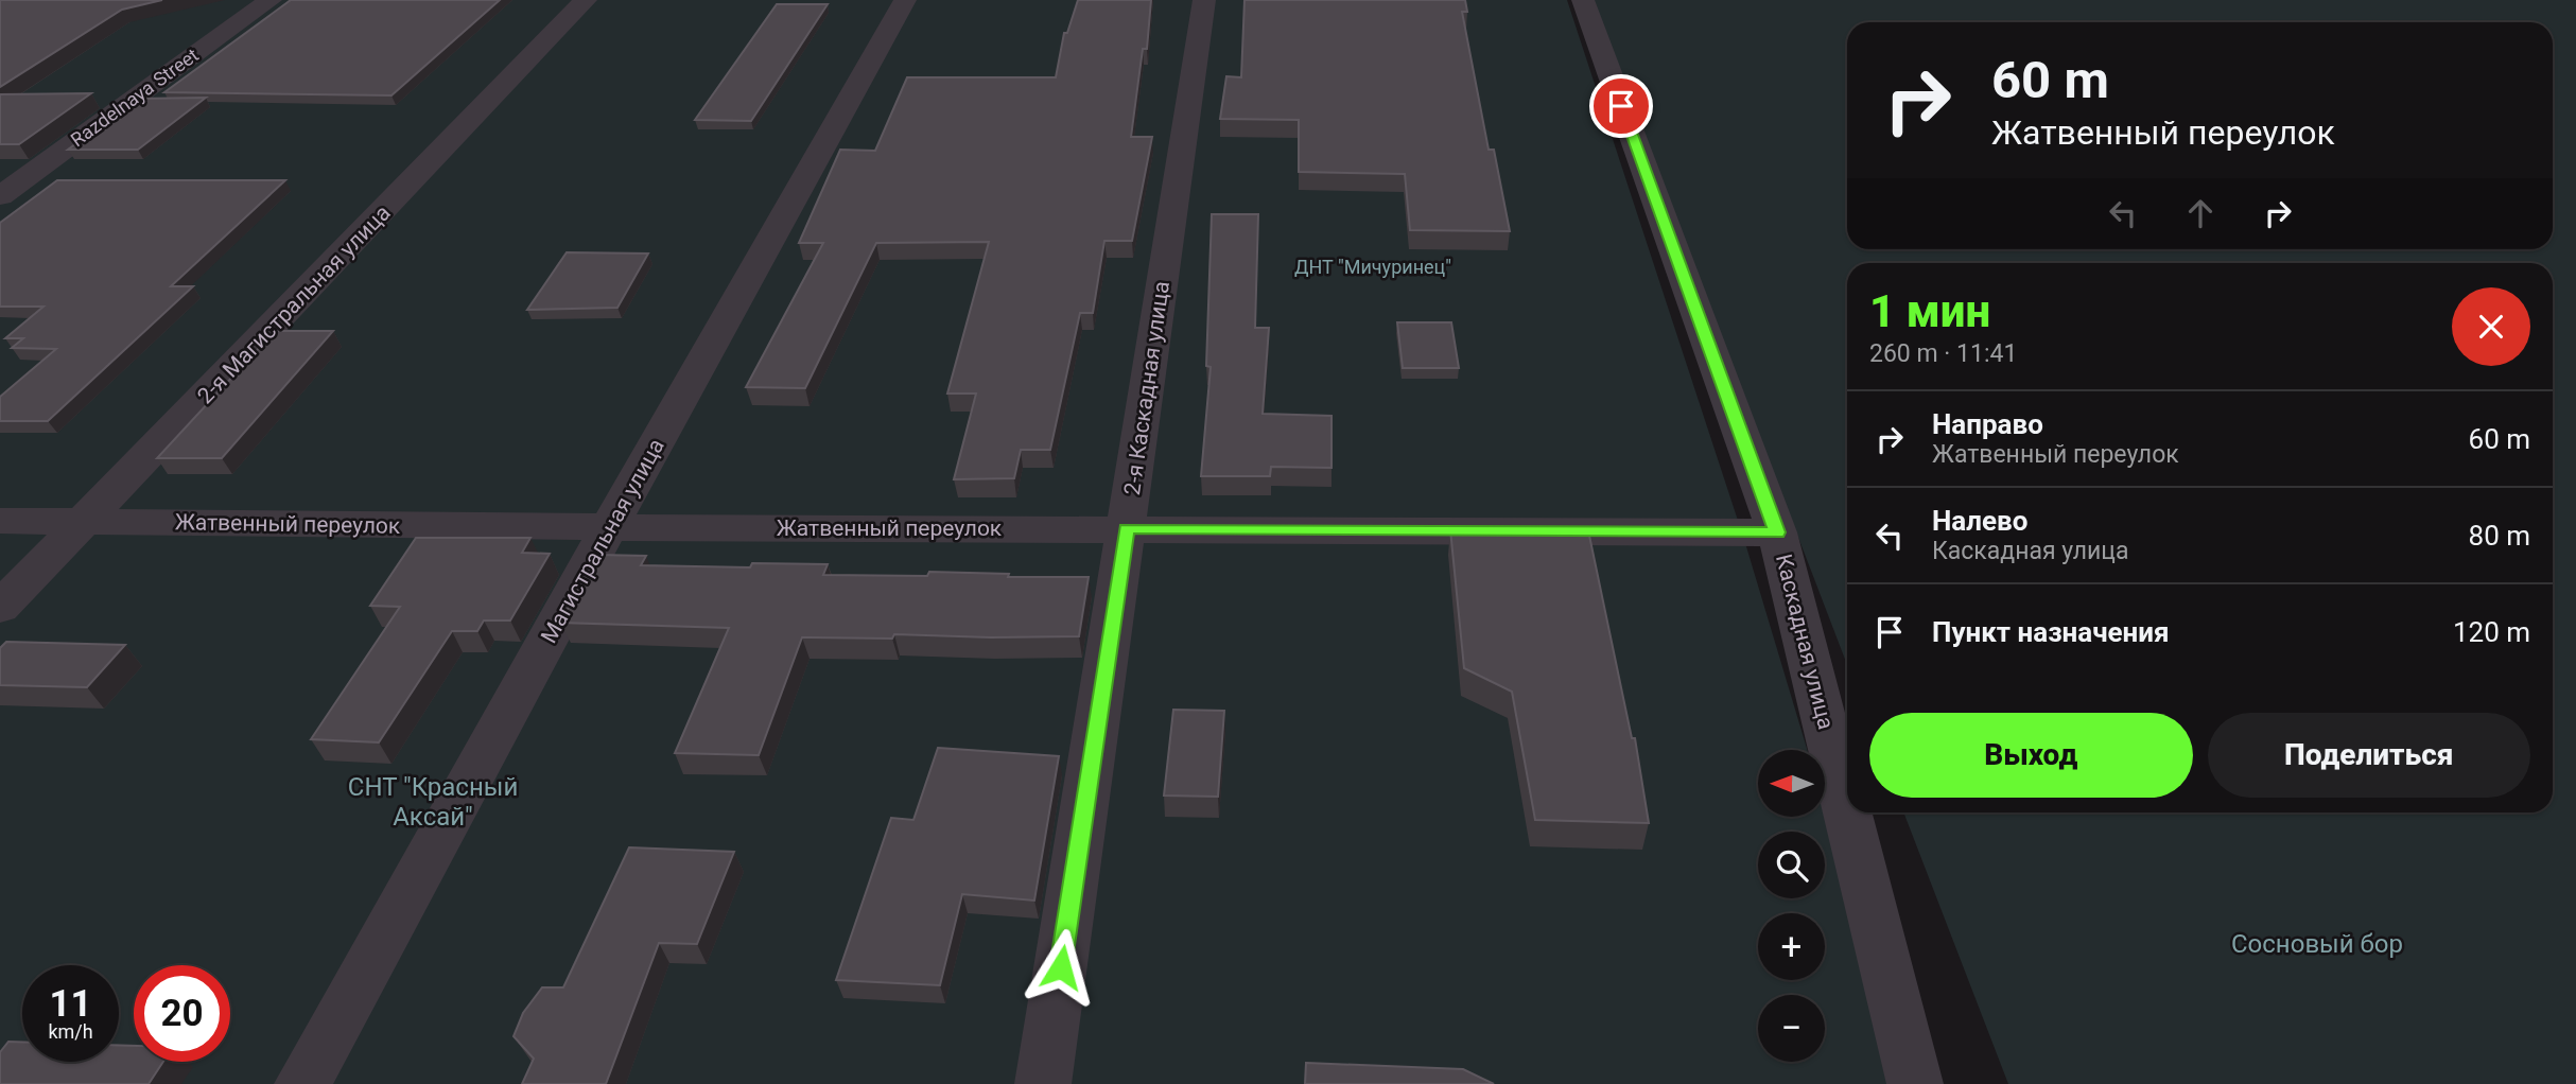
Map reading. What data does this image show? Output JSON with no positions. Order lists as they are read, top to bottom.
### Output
{
  "streets": {
    "street": [
      "Razdelnaya Street",
      "2-я Магистральная улица",
      "2-я Каскадная улица",
      "Жатвенный переулок",
      "Магистральная улица",
      "Каскадная улица"
    ]
  },
  "crossings": [
    ["2-я Магистральная улица", "Жатвенный переулок"],
    ["2-я Каскадная улица", "Жатвенный переулок"],
    ["Жатвенный переулок", "Магистральная улица"],
    ["Жатвенный переулок", "Каскадная улица"]
  ],
  "parks": ["ДНТ \"Мичуринец\"", "СНТ \"Красный Аксай\"", "Сосновый бор"],
  "north": "left",
  "page": {
    "turn": ["60 m", "Жатвенный переулок"],
    "heading": ["1 мин", "260 m · 11:41"],
    "list": [
      {
        "name": "Направо",
        "note": "Жатвенный переулок",
        "value": "60 m"
      },
      {
        "name": "Налево",
        "note": "Каскадная улица",
        "value": "80 m"
      },
      {
        "name": "Пункт назначения",
        "value": "120 m"
      }
    ],
    "buttons": ["Выход", "Поделиться"],
    "map_buttons": ["+", "−"],
    "speed": "11 km/h",
    "limit": "20"
  }
}
